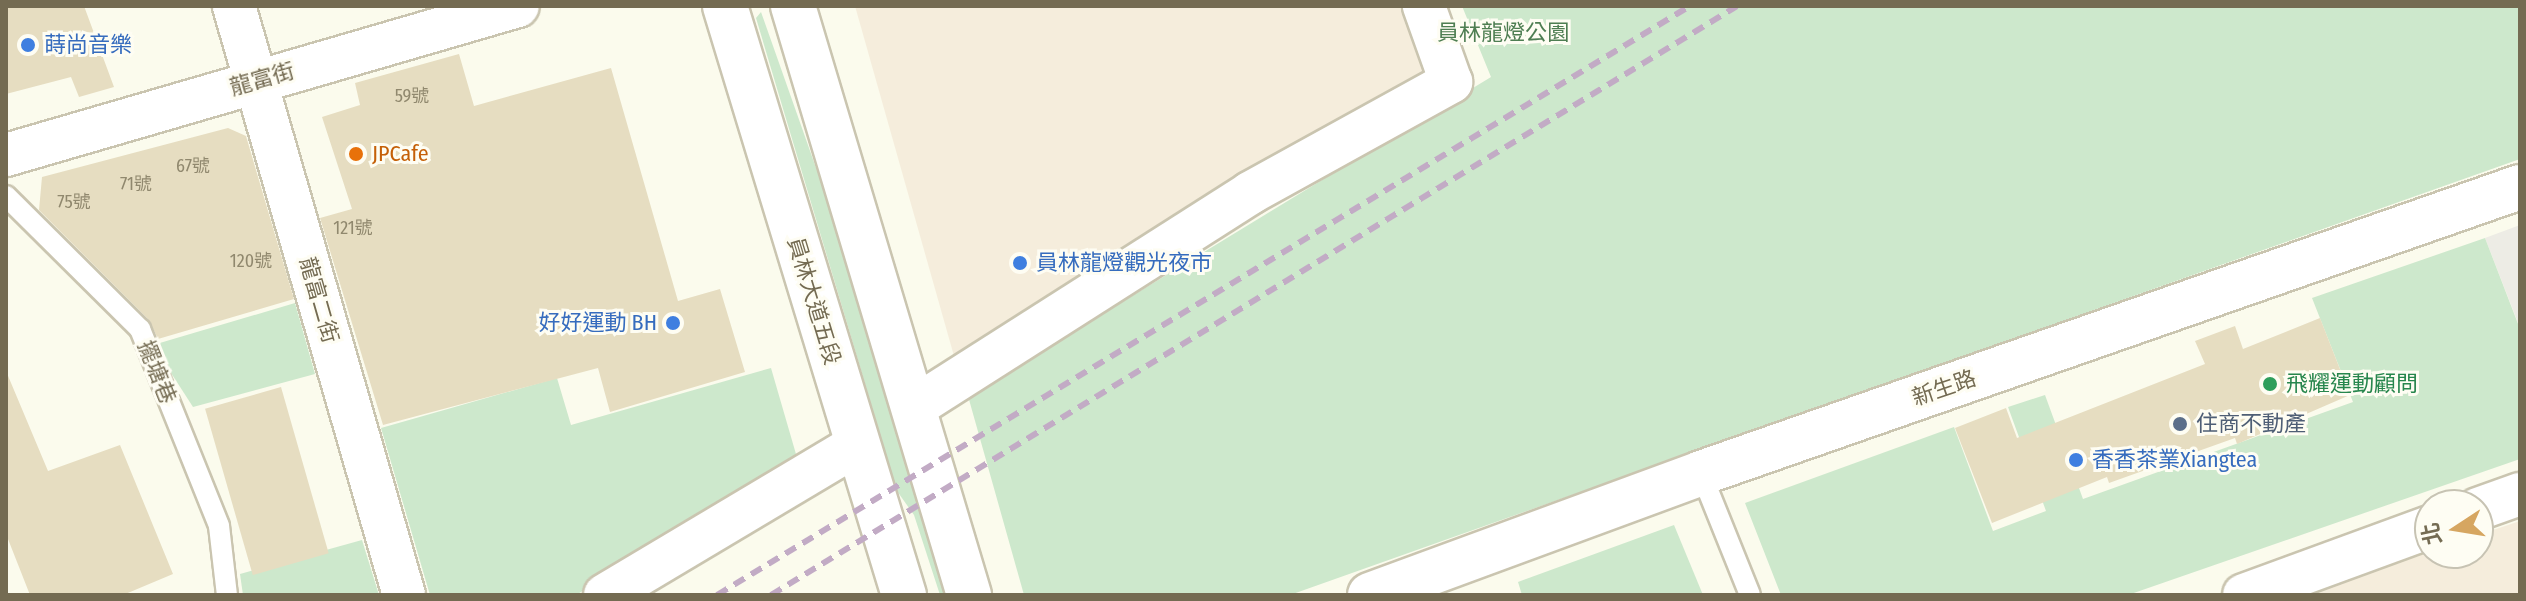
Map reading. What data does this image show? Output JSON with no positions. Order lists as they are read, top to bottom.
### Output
{
  "streets": {
    "main road": ["員林大道五段", "新生路"],
    "street": ["龍富街", "龍富二街"],
    "lane": ["擺塘巷"]
  },
  "crossings": [
    ["龍富街", "龍富二街"]
  ],
  "parks": ["員林龍燈公園"],
  "places": [
    "蒔尚音樂",
    "JPCafe",
    "員林龍燈觀光夜市",
    "好好運動 BH",
    "飛耀運動顧問",
    "住商不動產",
    "香香茶業Xiangtea"
  ],
  "house_numbers": [
    "59號",
    "67號",
    "71號",
    "75號",
    "121號",
    "120號"
  ],
  "north": "left"
}
